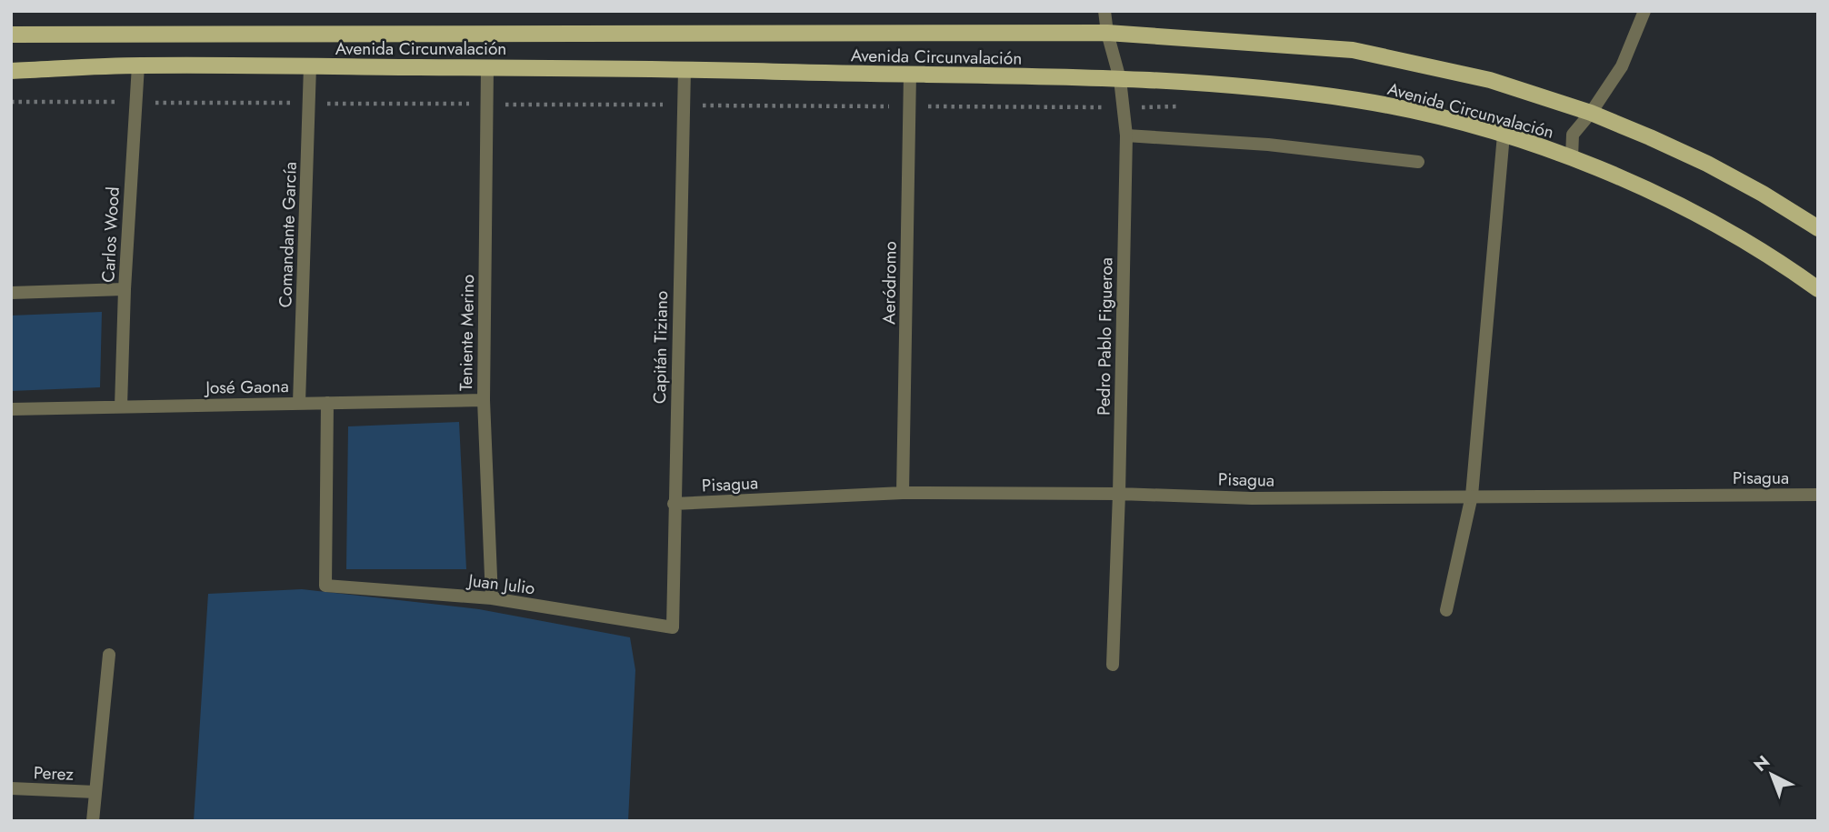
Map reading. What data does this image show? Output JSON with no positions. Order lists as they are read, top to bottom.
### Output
{
  "streets": {
    "main road": ["Avenida Circunvalación"],
    "street": [
      "Carlos Wood",
      "Comandante García",
      "Aeródromo",
      "Teniente Merino",
      "Pedro Pablo Figueroa",
      "Capitán Tiziano",
      "José Gaona",
      "Pisagua",
      "Juan Julio",
      "Perez"
    ]
  },
  "crossings": [
    ["Avenida Circunvalación", "Carlos Wood"],
    ["Avenida Circunvalación", "Comandante García"],
    ["Avenida Circunvalación", "Aeródromo"],
    ["Avenida Circunvalación", "Teniente Merino"],
    ["Avenida Circunvalación", "Pedro Pablo Figueroa"],
    ["Avenida Circunvalación", "Capitán Tiziano"],
    ["Carlos Wood", "José Gaona"],
    ["Comandante García", "José Gaona"],
    ["Aeródromo", "Pisagua"],
    ["Teniente Merino", "José Gaona"],
    ["Teniente Merino", "Juan Julio"],
    ["Pedro Pablo Figueroa", "Pisagua"],
    ["Capitán Tiziano", "Pisagua"],
    ["Capitán Tiziano", "Juan Julio"],
    ["José Gaona", "Juan Julio"]
  ],
  "north": "top left"
}
